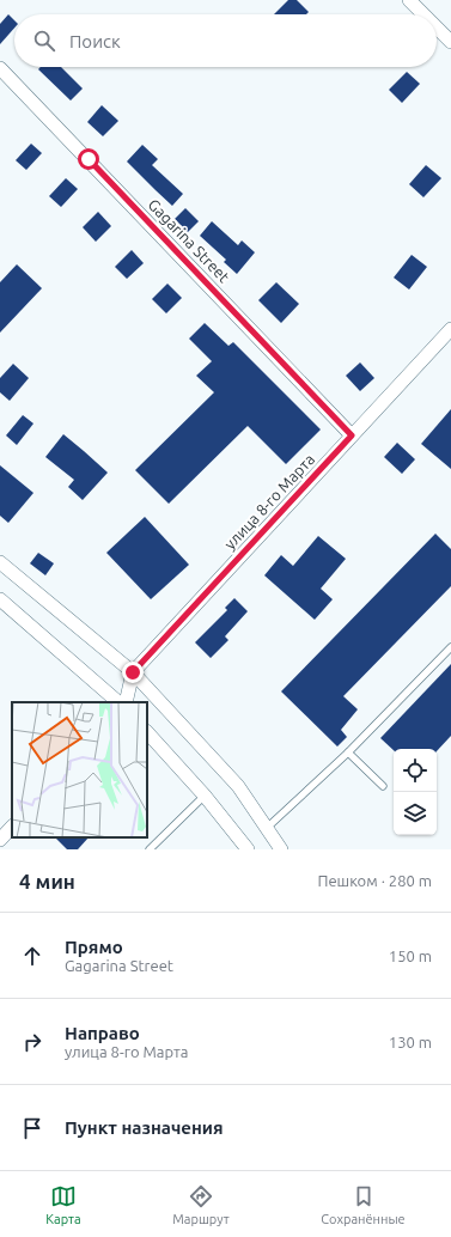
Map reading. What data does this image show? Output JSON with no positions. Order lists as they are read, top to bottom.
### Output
{
  "streets": {
    "street": ["Gagarina Street", "улица 8-го Марта"]
  },
  "crossings": [
    ["Gagarina Street", "улица 8-го Марта"]
  ],
  "page": {
    "search": "Поиск",
    "heading": ["4 мин", "Пешком · 280 m"],
    "list": [
      ["Прямо", "Gagarina Street", "150 m"],
      ["Направо", "улица 8-го Марта", "130 m"],
      "Пункт назначения"
    ],
    "nav": ["Карта", "Маршрут", "Сохранённые"]
  }
}
